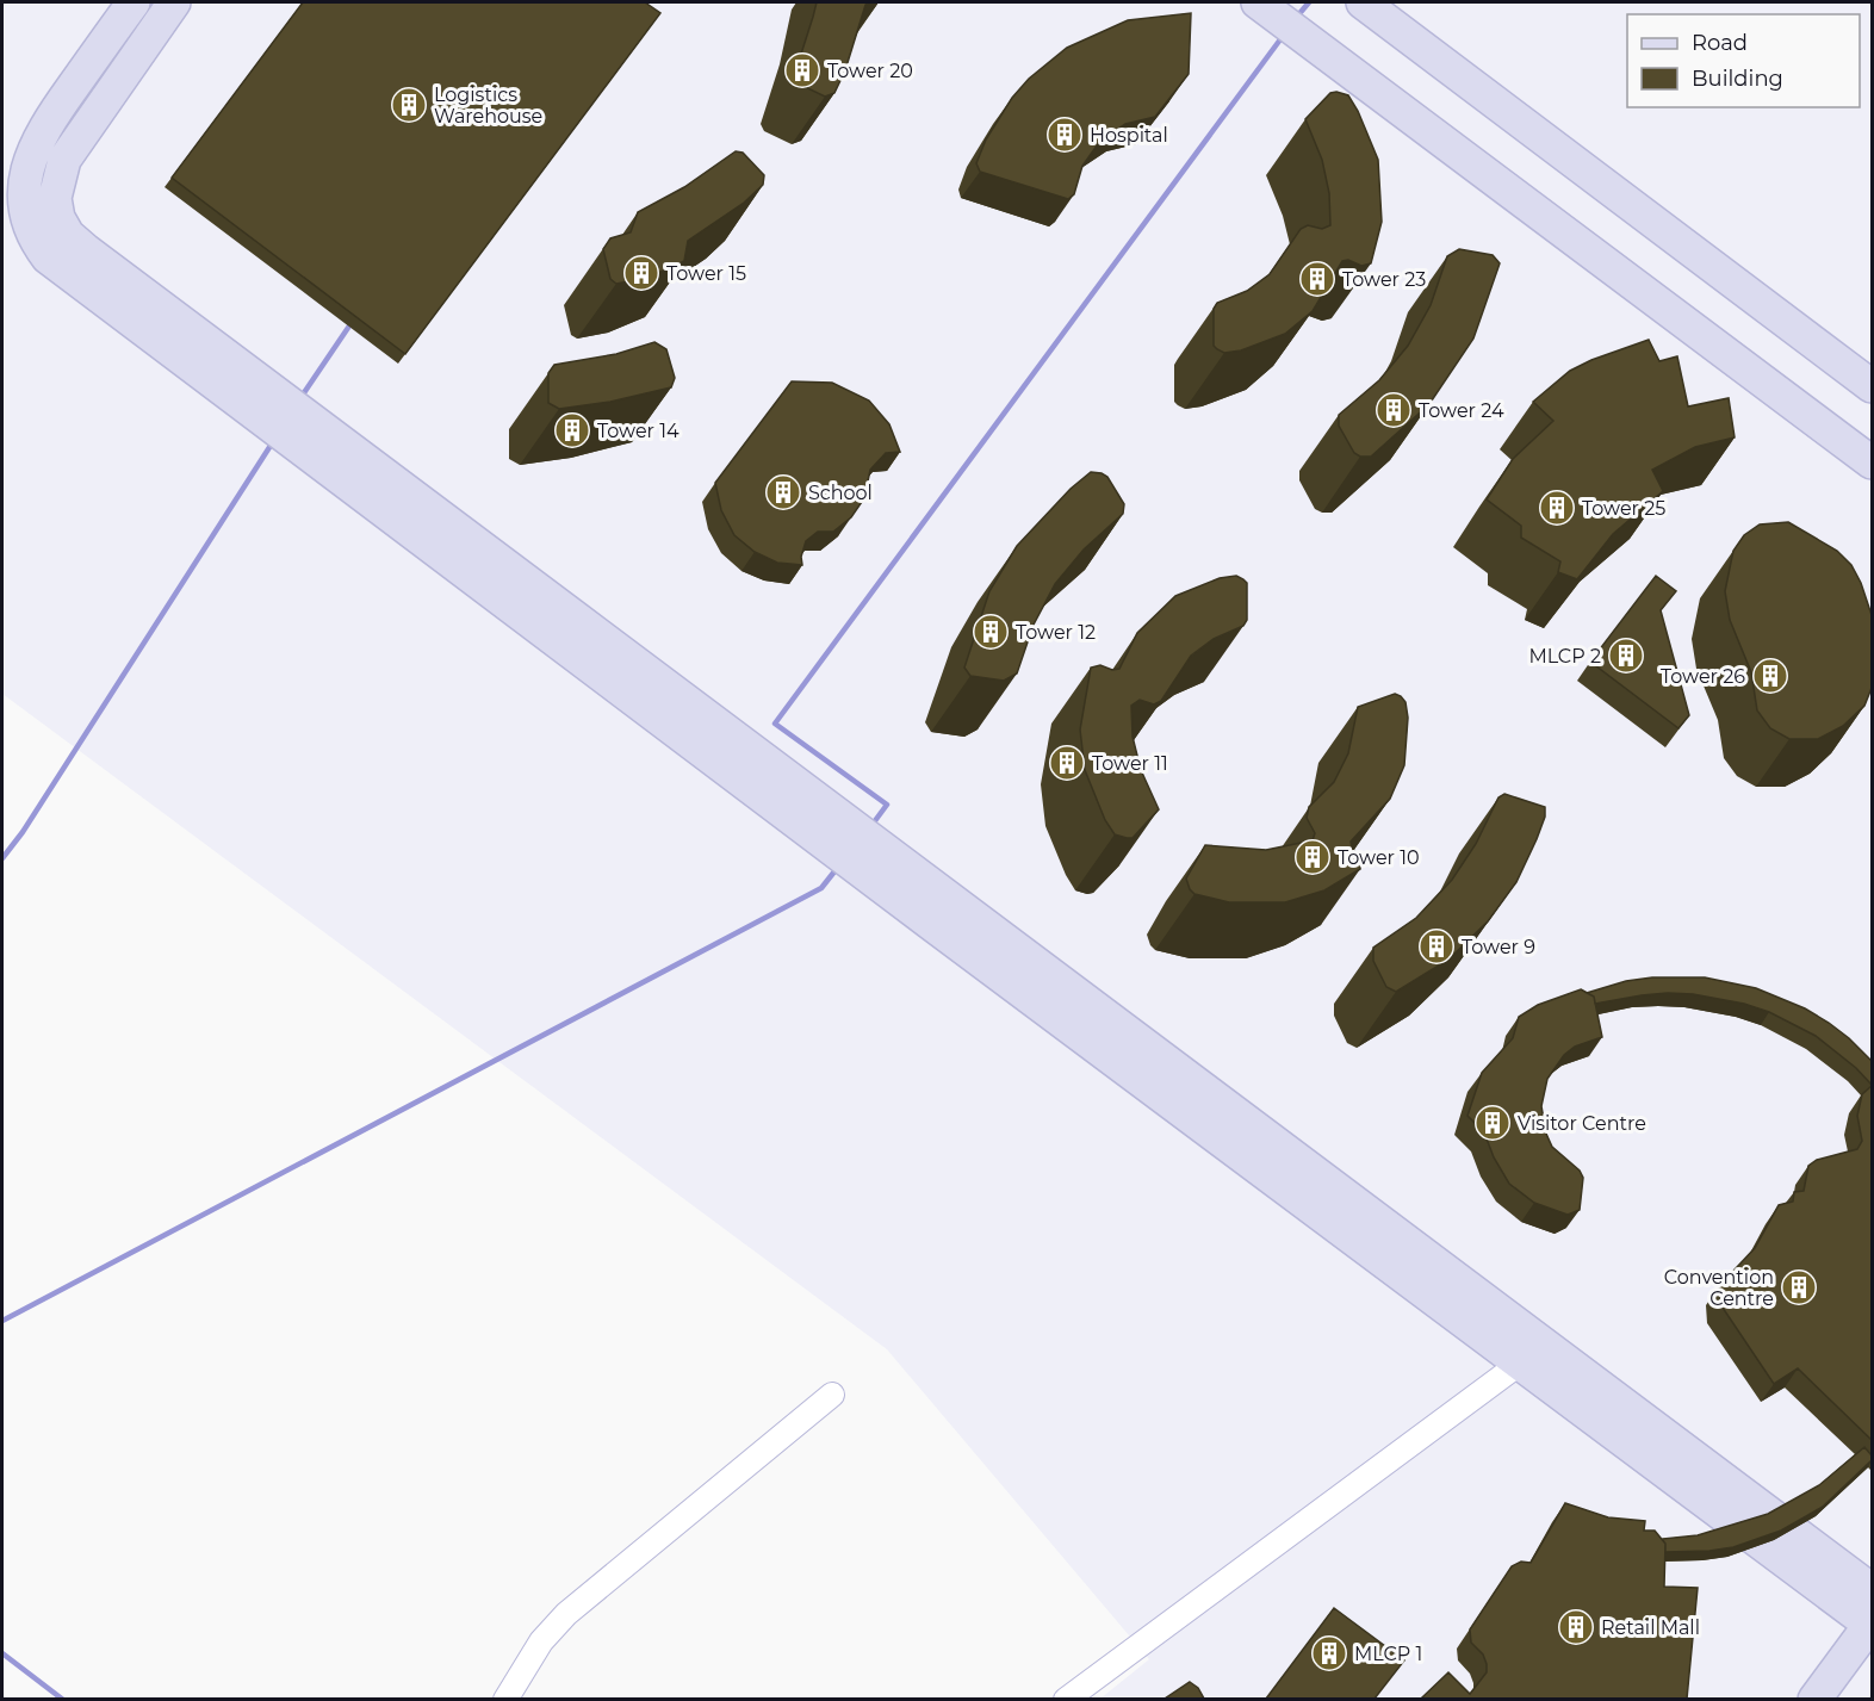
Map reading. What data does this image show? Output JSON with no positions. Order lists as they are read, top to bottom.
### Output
{
  "places": {
    "building": [
      "Tower 20",
      "Logistics Warehouse",
      "Hospital",
      "Tower 15",
      "Tower 23",
      "Tower 24",
      "Tower 14",
      "School",
      "Tower 25",
      "Tower 12",
      "MLCP 2",
      "Tower 26",
      "Tower 11",
      "Tower 10",
      "Tower 9",
      "Visitor Centre",
      "Convention Centre",
      "Retail Mall",
      "MLCP 1"
    ]
  },
  "legend": ["Road", "Building"]
}
